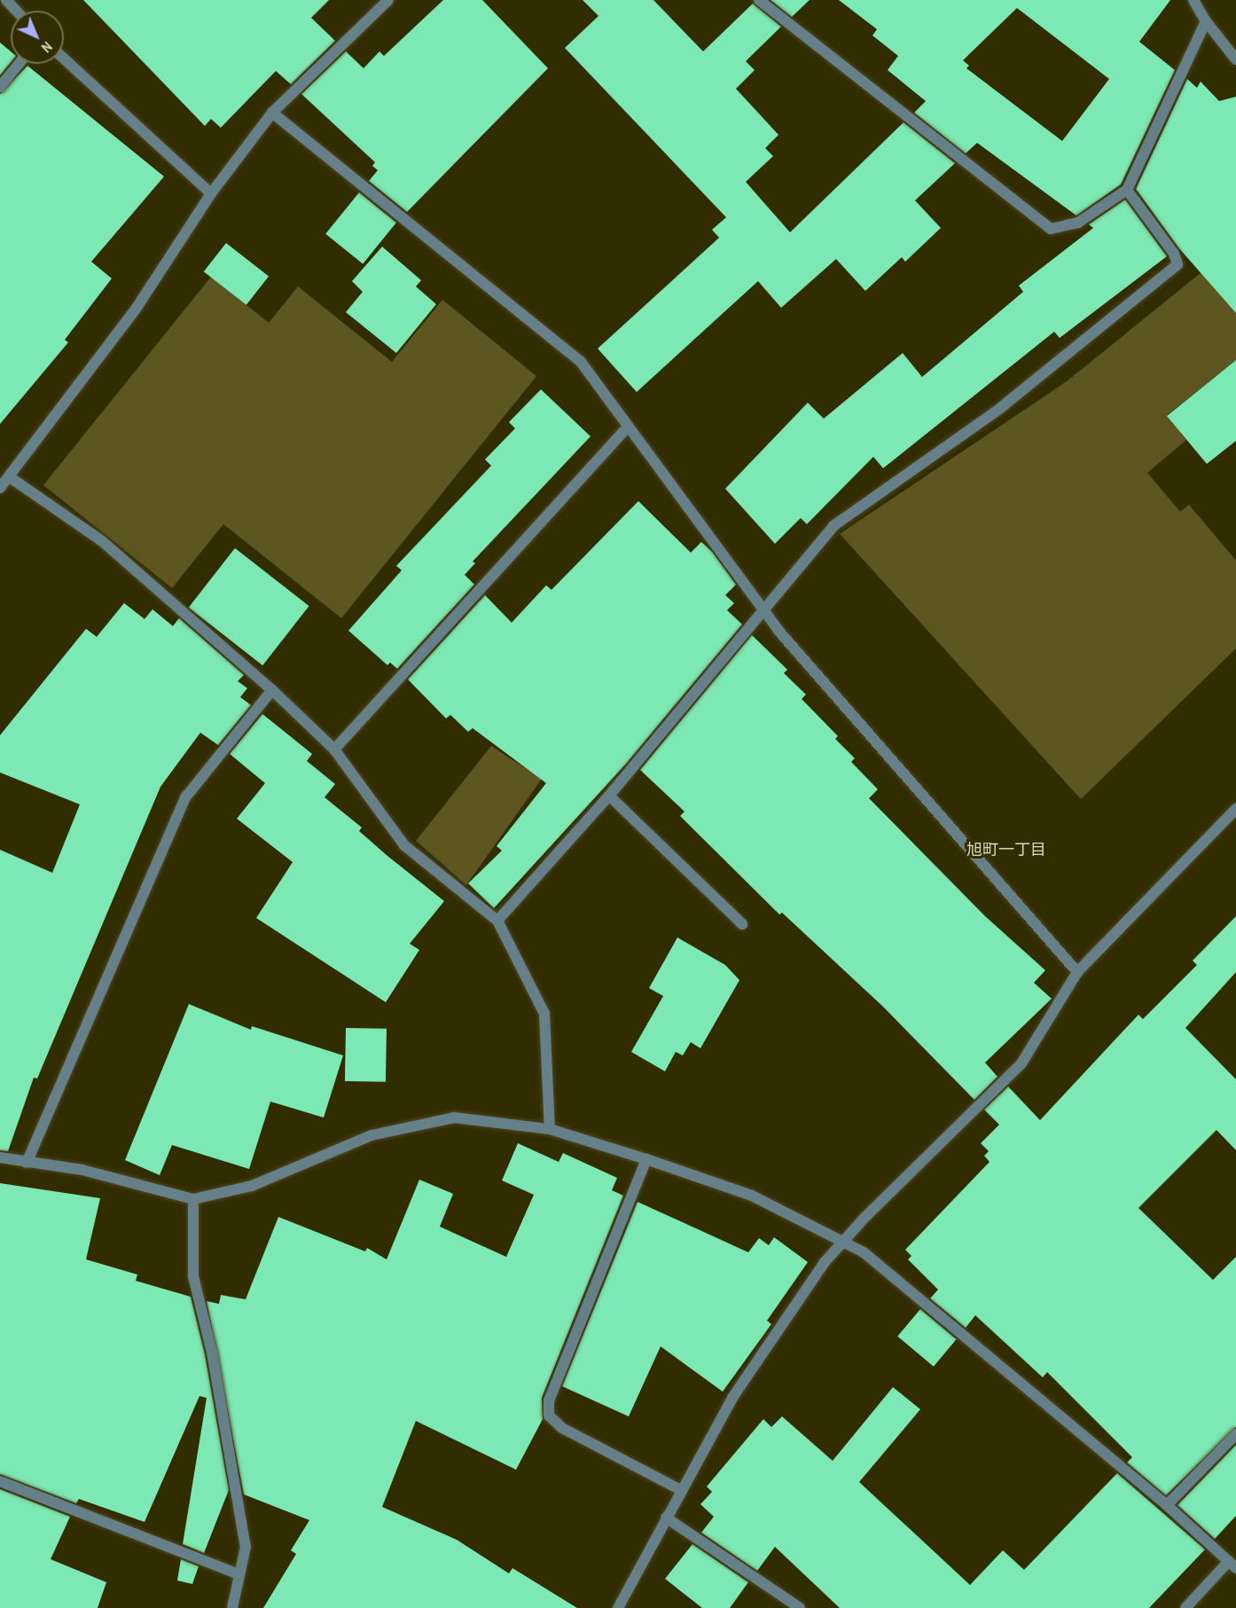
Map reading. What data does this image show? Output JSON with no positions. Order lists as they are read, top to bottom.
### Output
{
  "districts": ["旭町一丁目"],
  "north": "bottom right"
}
